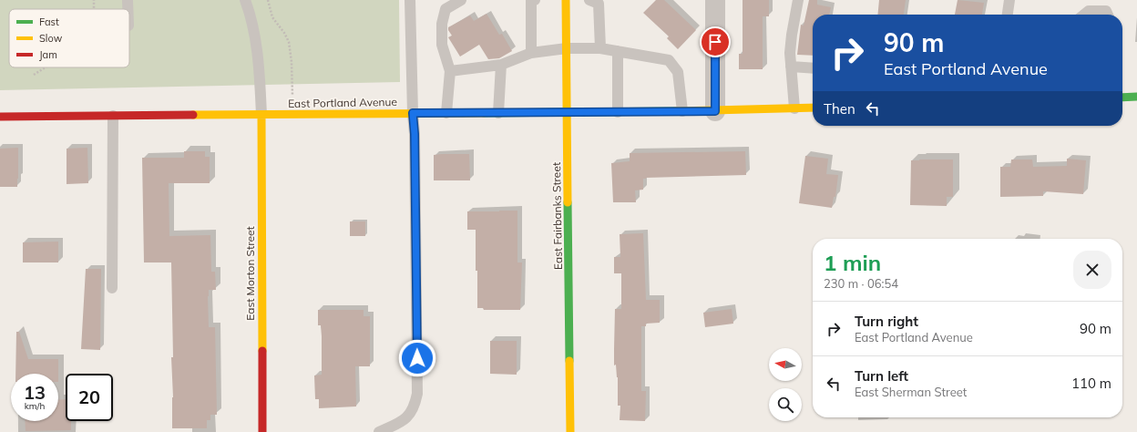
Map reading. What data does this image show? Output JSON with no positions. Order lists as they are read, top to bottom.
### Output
{
  "streets": {
    "main road": ["East Portland Avenue", "East Fairbanks Street", "East Morton Street"]
  },
  "crossings": [
    ["East Portland Avenue", "East Fairbanks Street"],
    ["East Portland Avenue", "East Morton Street"]
  ],
  "legend": ["Fast", "Slow", "Jam"],
  "north": "left",
  "page": {
    "turn": ["90 m", "East Portland Avenue"],
    "then": "Then",
    "heading": ["1 min", "230 m · 06:54"],
    "list": [
      {
        "name": "Turn right",
        "note": "East Portland Avenue",
        "value": "90 m"
      },
      {
        "name": "Turn left",
        "note": "East Sherman Street",
        "value": "110 m"
      }
    ],
    "speed": "13 km/h",
    "limit": "20"
  }
}
